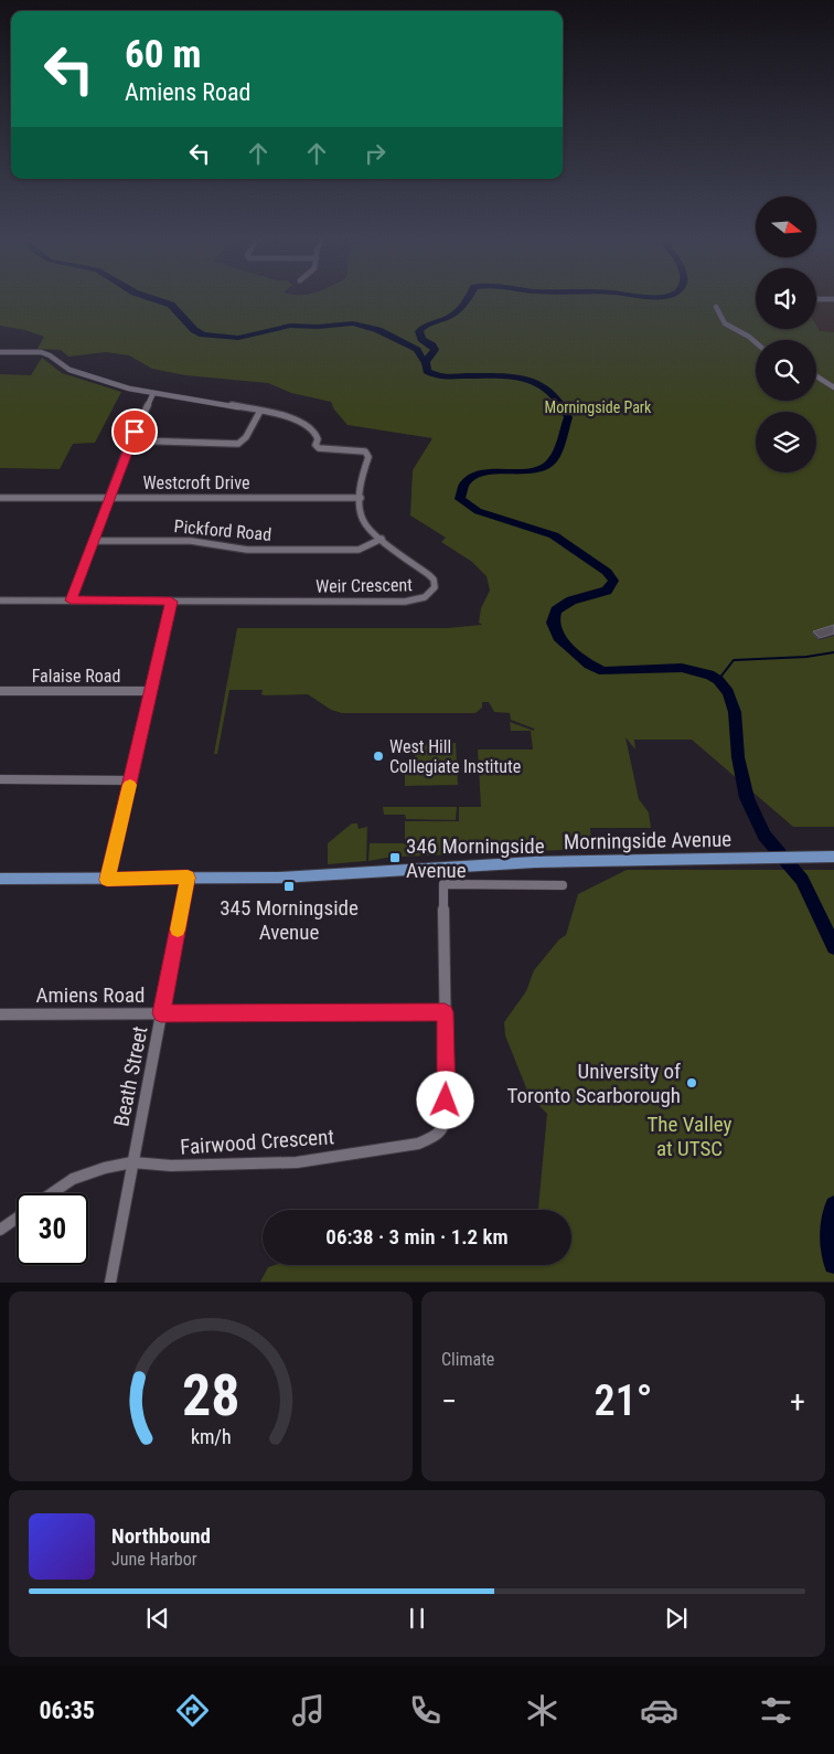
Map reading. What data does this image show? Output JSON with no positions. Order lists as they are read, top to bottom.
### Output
{
  "streets": {
    "main road": ["Morningside Avenue"],
    "street": [
      "Westcroft Drive",
      "Pickford Road",
      "Weir Crescent",
      "Falaise Road",
      "Amiens Road",
      "Beath Street",
      "Fairwood Crescent"
    ]
  },
  "crossings": [
    ["Westcroft Drive", "Weir Crescent"],
    ["Pickford Road", "Weir Crescent"],
    ["Morningside Avenue", "Beath Street"],
    ["Amiens Road", "Beath Street"],
    ["Amiens Road", "Fairwood Crescent"],
    ["Beath Street", "Fairwood Crescent"]
  ],
  "parks": ["Morningside Park", "The Valley at UTSC"],
  "places": {
    "other": ["West Hill Collegiate Institute", "University of Toronto Scarborough"],
    "transit": ["346 Morningside Avenue", "345 Morningside Avenue"]
  },
  "north": "right",
  "page": {
    "turn": ["60 m", "Amiens Road"],
    "limit": "30",
    "trip": "06:38 · 3 min · 1.2 km",
    "tile": "Climate",
    "heat": ["−", "21°", "+"],
    "song": ["Northbound", "June Harbor"],
    "tabs": "06:35",
    "gauge": ["28", "km/h"]
  }
}
